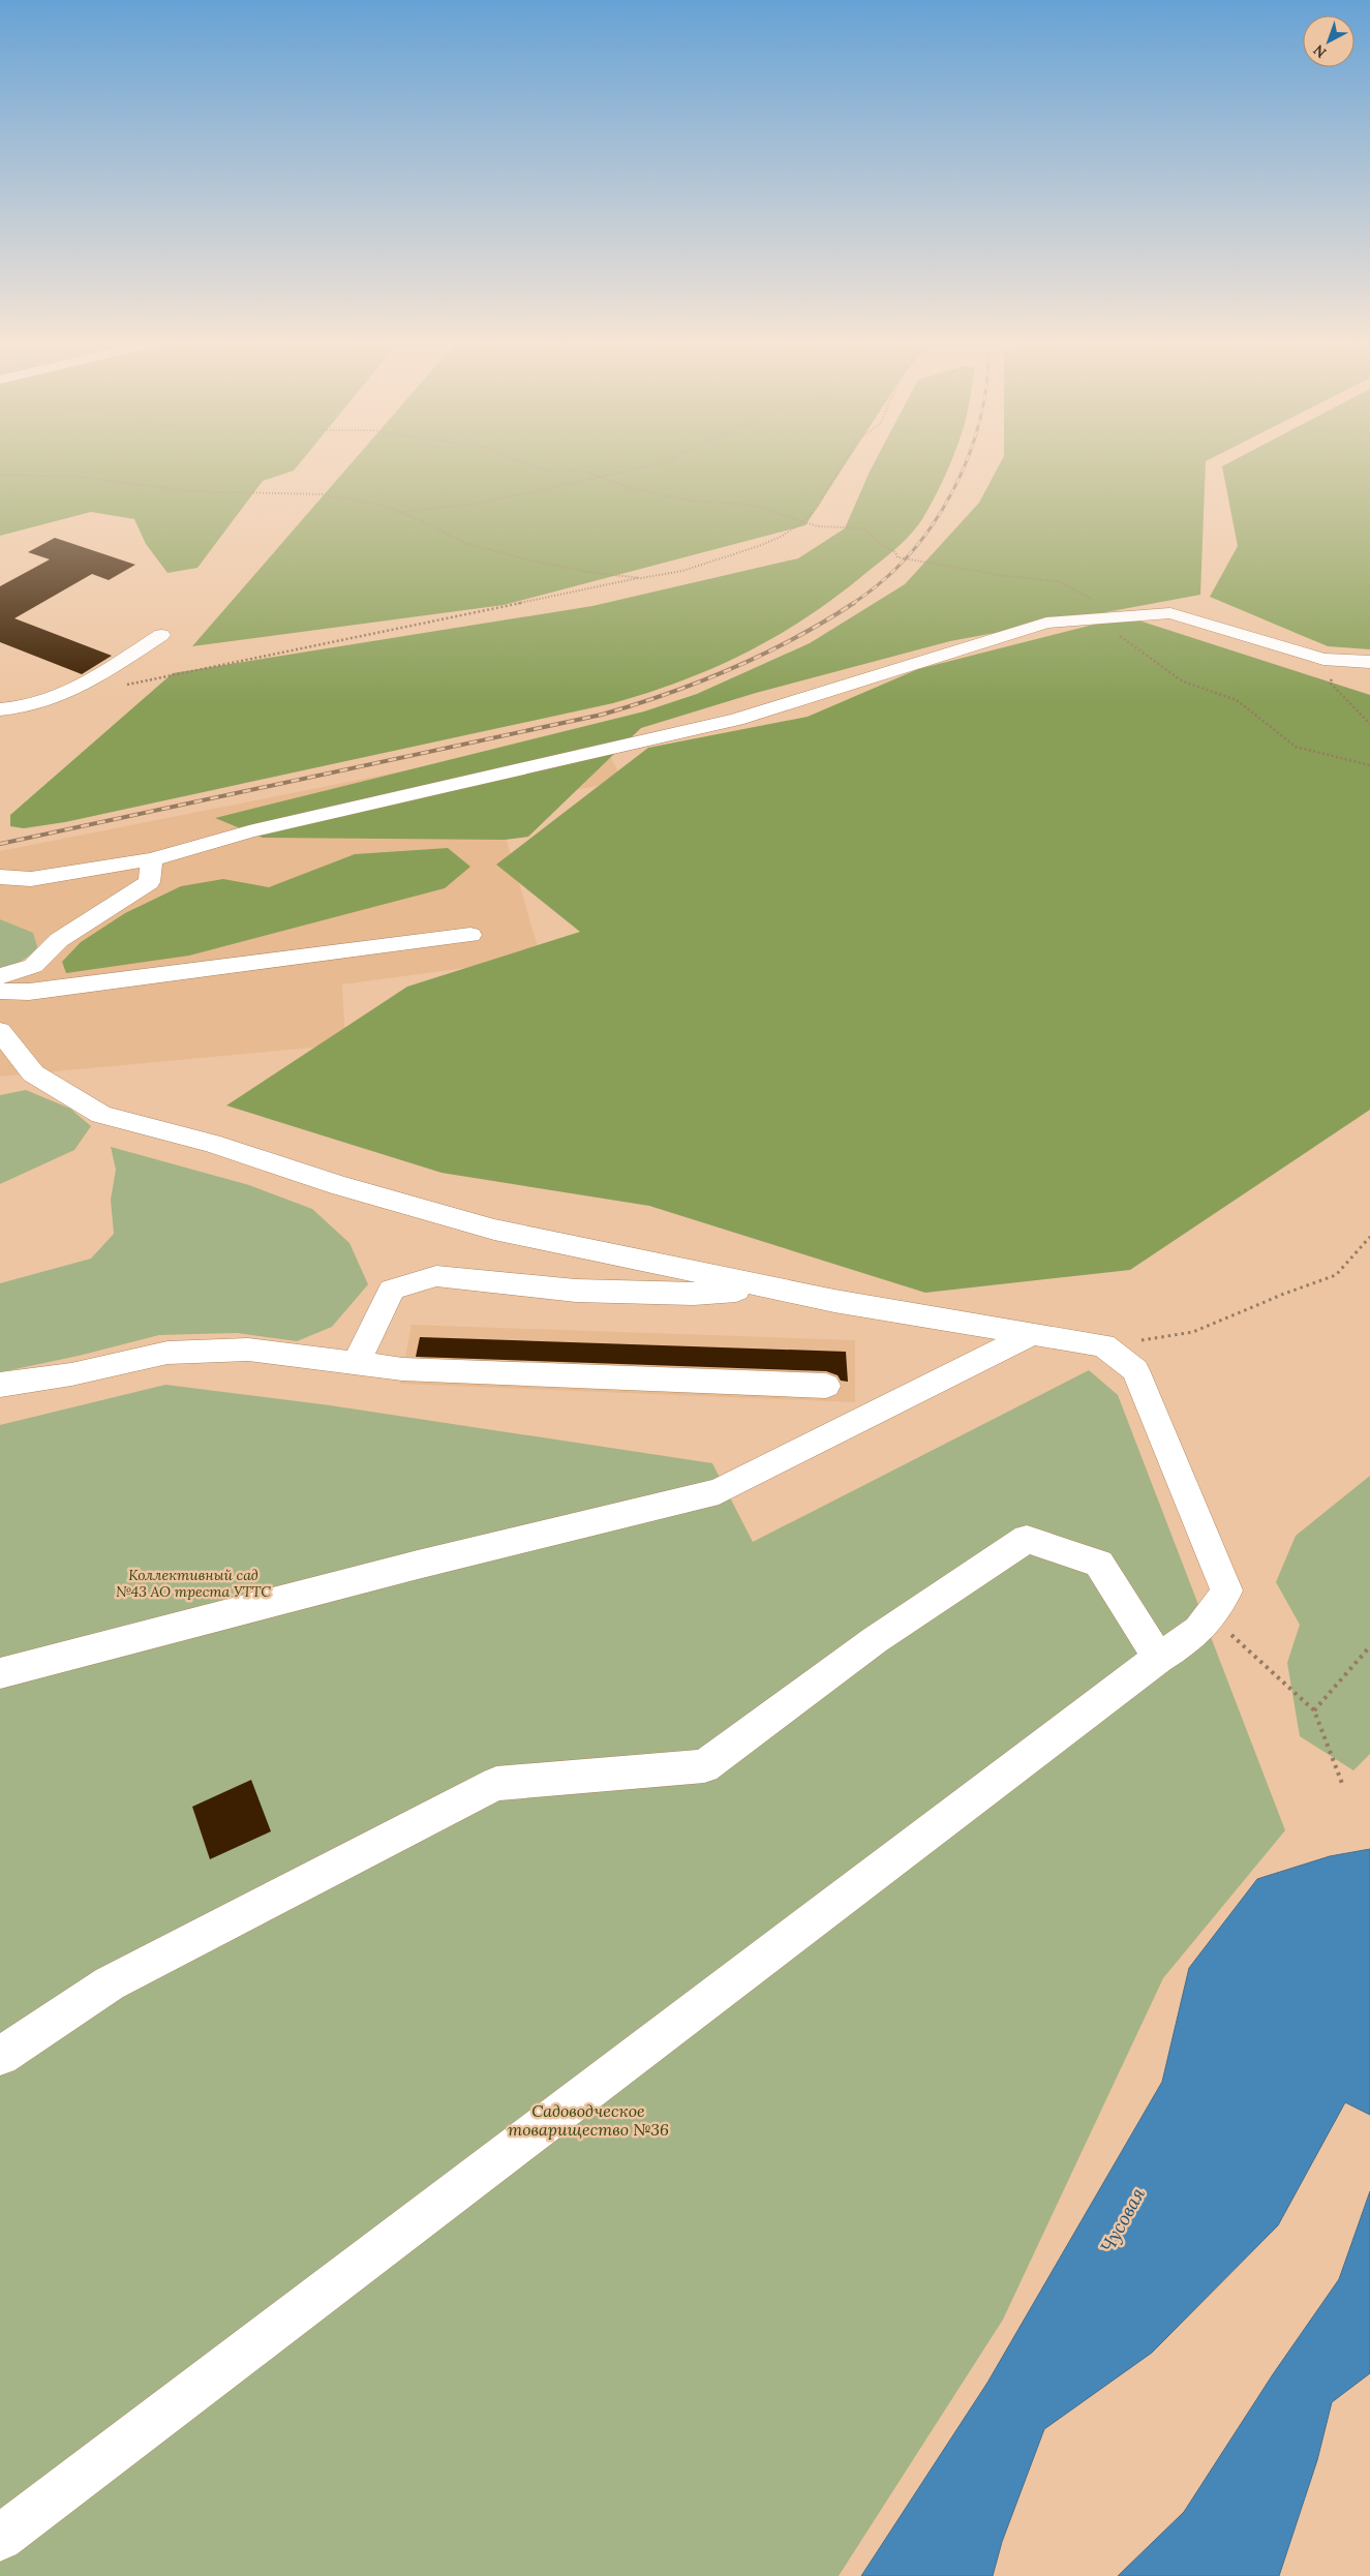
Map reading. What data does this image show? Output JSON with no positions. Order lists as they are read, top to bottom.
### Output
{
  "water": ["Чусовая"],
  "parks": ["Коллективный сад №43 АО треста УТТС", "Садоводческое товарищество №36"],
  "north": "bottom left"
}
